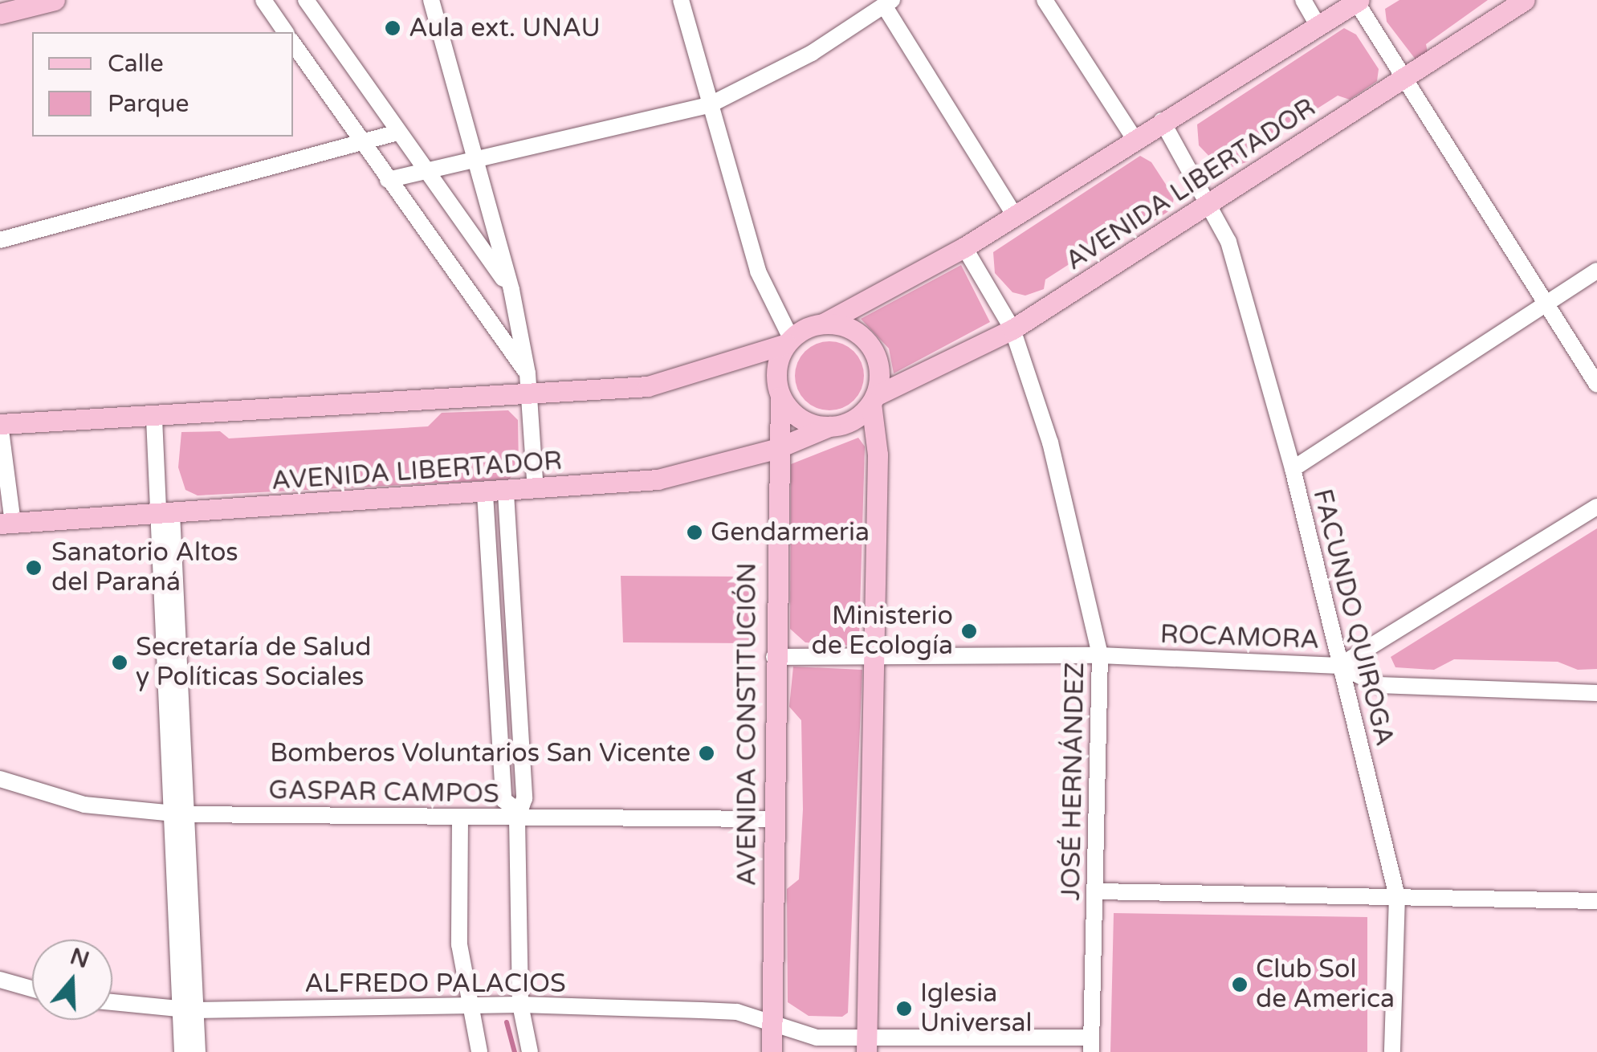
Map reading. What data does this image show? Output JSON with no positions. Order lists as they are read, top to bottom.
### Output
{
  "streets": {
    "main road": ["AVENIDA LIBERTADOR", "AVENIDA CONSTITUCIÓN"],
    "street": [
      "FACUNDO QUIROGA",
      "ROCAMORA",
      "JOSÉ HERNÁNDEZ",
      "GASPAR CAMPOS",
      "ALFREDO PALACIOS"
    ]
  },
  "crossings": [
    ["AVENIDA LIBERTADOR", "FACUNDO QUIROGA"],
    ["AVENIDA LIBERTADOR", "AVENIDA CONSTITUCIÓN"],
    ["AVENIDA LIBERTADOR", "JOSÉ HERNÁNDEZ"],
    ["FACUNDO QUIROGA", "ROCAMORA"],
    ["ROCAMORA", "AVENIDA CONSTITUCIÓN"],
    ["ROCAMORA", "JOSÉ HERNÁNDEZ"],
    ["AVENIDA CONSTITUCIÓN", "GASPAR CAMPOS"],
    ["AVENIDA CONSTITUCIÓN", "ALFREDO PALACIOS"],
    ["JOSÉ HERNÁNDEZ", "ALFREDO PALACIOS"]
  ],
  "places": [
    "Aula ext. UNAU",
    "Gendarmeria",
    "Sanatorio Altos del Paraná",
    "Ministerio de Ecología",
    "Secretaría de Salud y Políticas Sociales",
    "Bomberos Voluntarios San Vicente",
    "Club Sol de America",
    "Iglesia Universal"
  ],
  "legend": ["Calle", "Parque"],
  "north": "top"
}
